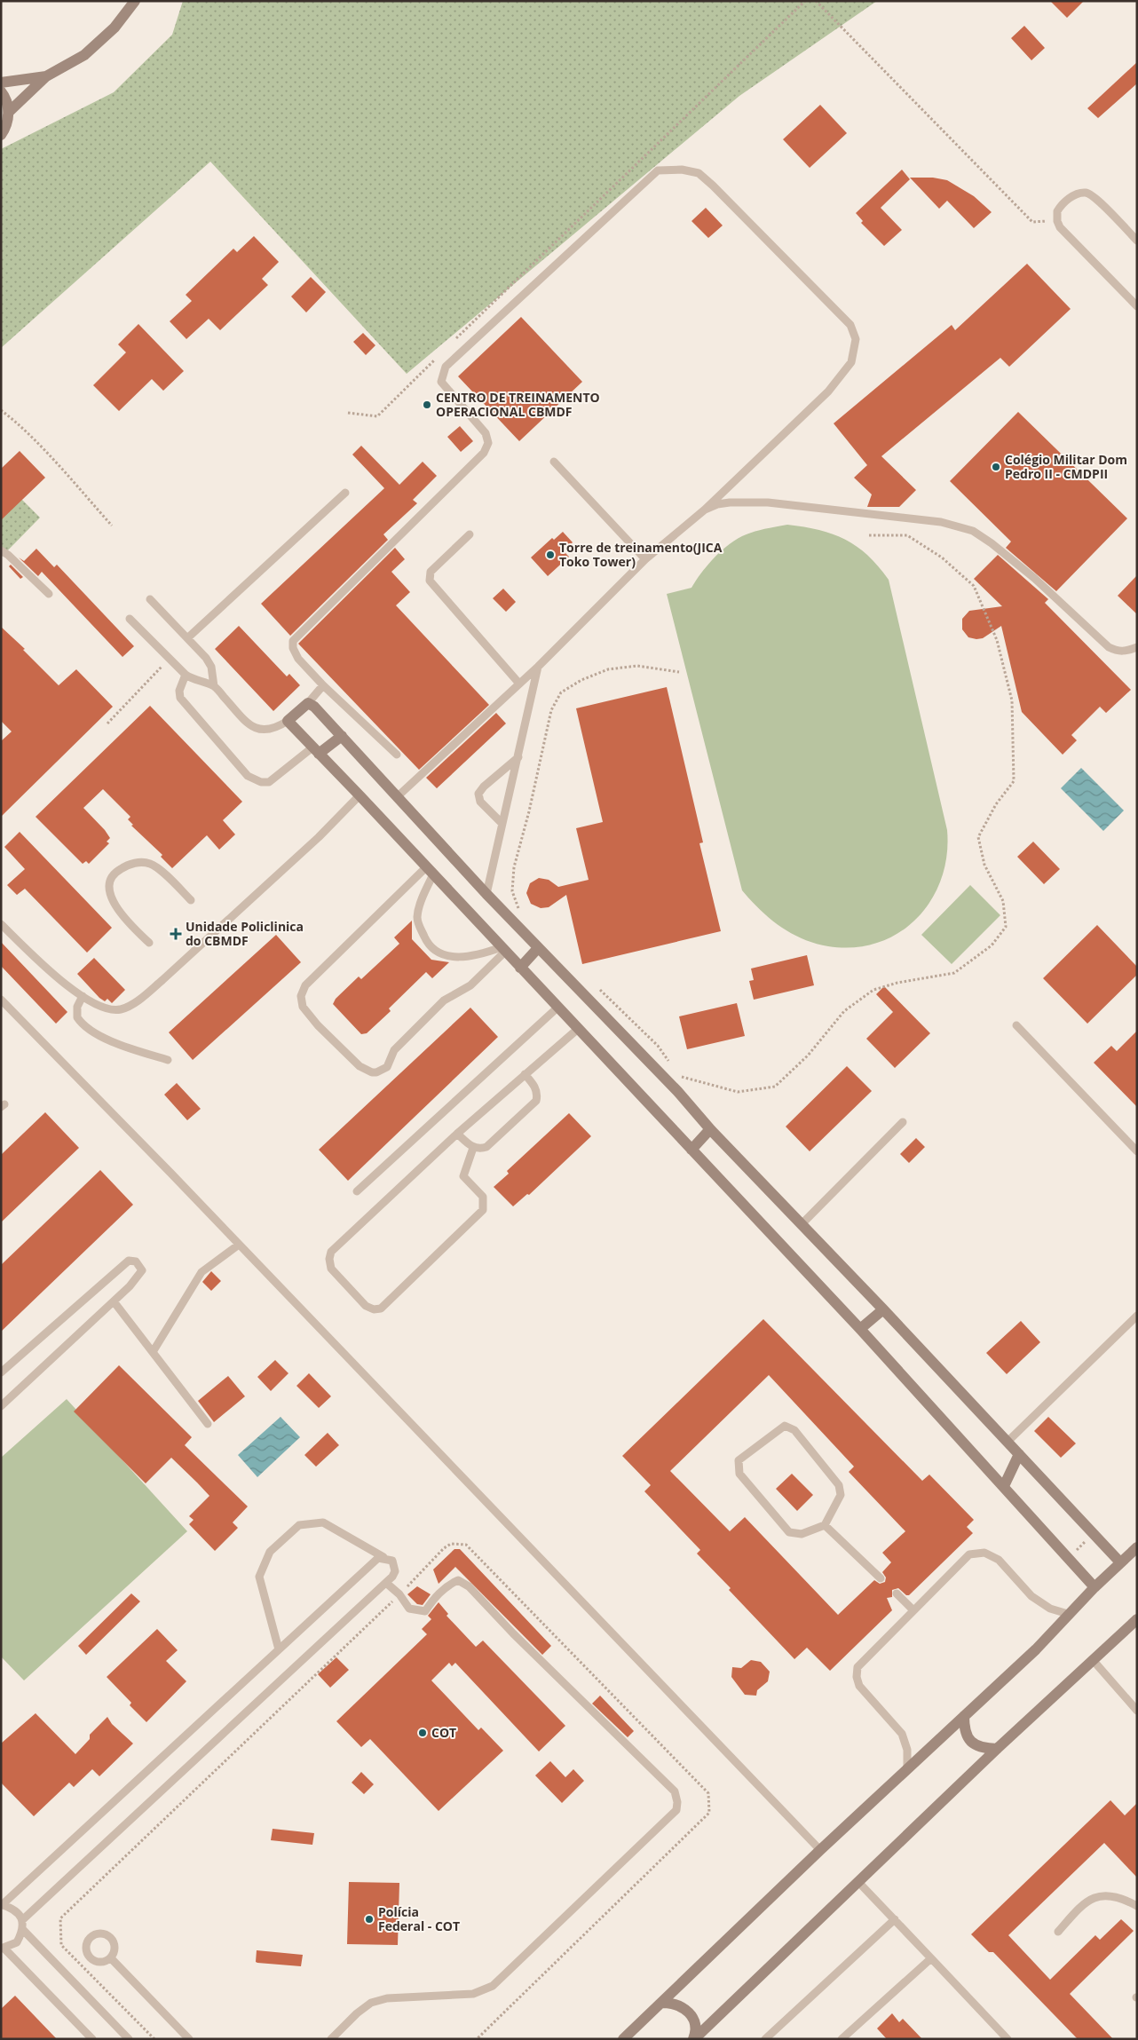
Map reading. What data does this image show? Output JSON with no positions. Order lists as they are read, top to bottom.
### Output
{
  "places": {
    "other": [
      "CENTRO DE TREINAMENTO OPERACIONAL CBMDF",
      "Colégio Militar Dom Pedro II - CMDPII",
      "Torre de treinamento(JICA Toko Tower)",
      "COT",
      "Polícia Federal - COT"
    ],
    "health": ["Unidade Policlinica do CBMDF"]
  }
}
